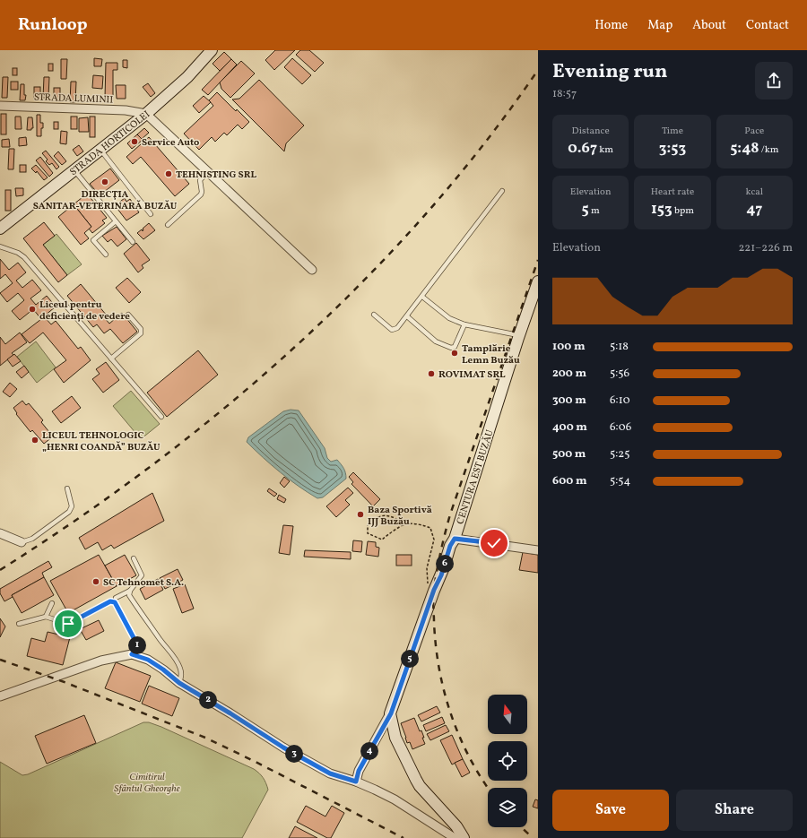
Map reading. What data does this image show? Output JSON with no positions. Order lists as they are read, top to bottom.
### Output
{
  "streets": {
    "main road": ["STRADA HORTICOLEI", "CENTURA EST BUZĂU"],
    "street": ["STRADA LUMINII"]
  },
  "crossings": [
    ["STRADA LUMINII", "STRADA HORTICOLEI"]
  ],
  "parks": ["Cimitirul Sfântul Gheorghe"],
  "places": [
    "Service Auto",
    "TEHNISTING SRL",
    "DIRECŢIA SANITAR-VETERINARĂ BUZĂU",
    "Liceul pentru deficienți de vedere",
    "Tamplărie Lemn Buzău",
    "ROVIMAT SRL",
    "LICEUL TEHNOLOGIC „HENRI COANDĂ” BUZĂU",
    "Baza Sportivă IJJ Buzău",
    "SC Tehnomet S.A."
  ],
  "north": "top",
  "page": {
    "header": "Runloop",
    "nav": [
      "Home",
      "Map",
      "About",
      "Contact"
    ],
    "heading": ["Evening run", "18:57"],
    "stats": [
      ["Distance", "0.67 km"],
      ["Time", "3:53"],
      ["Pace", "5:48 /km"],
      ["Elevation", "5 m"],
      ["Heart rate", "153 bpm"],
      ["kcal", "47"]
    ],
    "chart": ["Elevation", "221–226 m"],
    "list": [
      {
        "name": "100 m",
        "note": "5:18"
      },
      {
        "name": "200 m",
        "note": "5:56"
      },
      {
        "name": "300 m",
        "note": "6:10"
      },
      {
        "name": "400 m",
        "note": "6:06"
      },
      {
        "name": "500 m",
        "note": "5:25"
      },
      {
        "name": "600 m",
        "note": "5:54"
      }
    ],
    "pins": [
      "6",
      "1",
      "5",
      "2",
      "4",
      "3"
    ],
    "buttons": ["Save", "Share"]
  }
}
